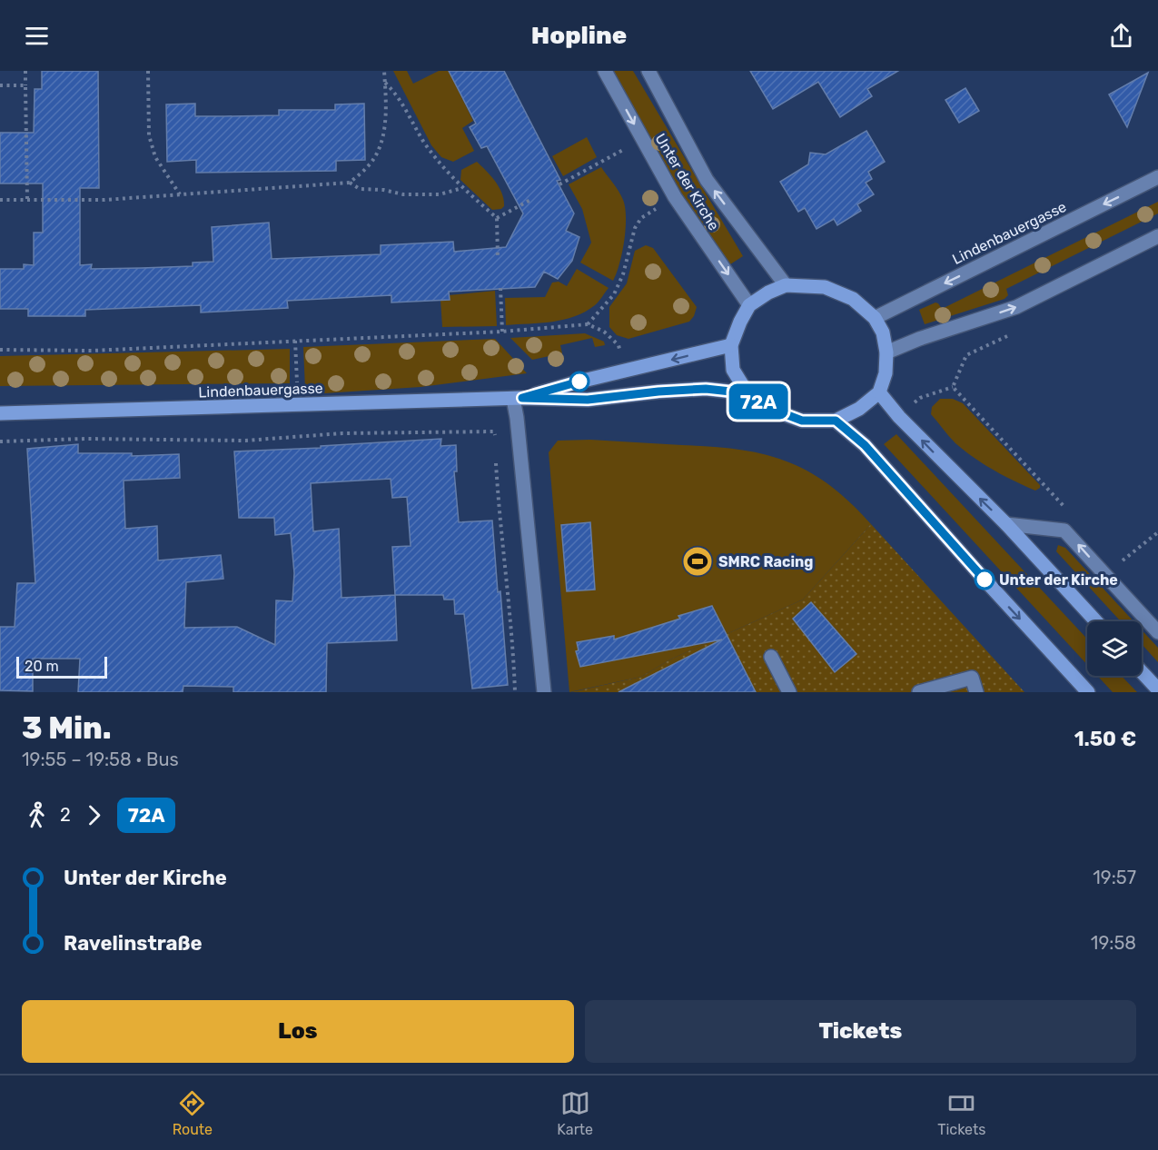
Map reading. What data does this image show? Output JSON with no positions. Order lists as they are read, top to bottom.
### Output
{
  "streets": {
    "main road": ["Lindenbauergasse"],
    "street": ["Unter der Kirche"]
  },
  "crossings": [
    ["Unter der Kirche", "Lindenbauergasse"]
  ],
  "places": {
    "sports": ["SMRC Racing"],
    "other": ["Unter der Kirche"]
  },
  "lines": ["bus line 72A"],
  "scale_bar": "20 m",
  "page": {
    "header": "Hopline",
    "on_map": "72A",
    "scale": "20 m",
    "heading": ["3 Min.", "19:55 – 19:58 · Bus", "1.50 €"],
    "legs": ["2", "72A"],
    "list": [
      {
        "name": "Unter der Kirche",
        "value": "19:57"
      },
      {
        "name": "Ravelinstraße",
        "value": "19:58"
      }
    ],
    "buttons": ["Los", "Tickets"],
    "tabs": ["Route", "Karte", "Tickets"]
  }
}
